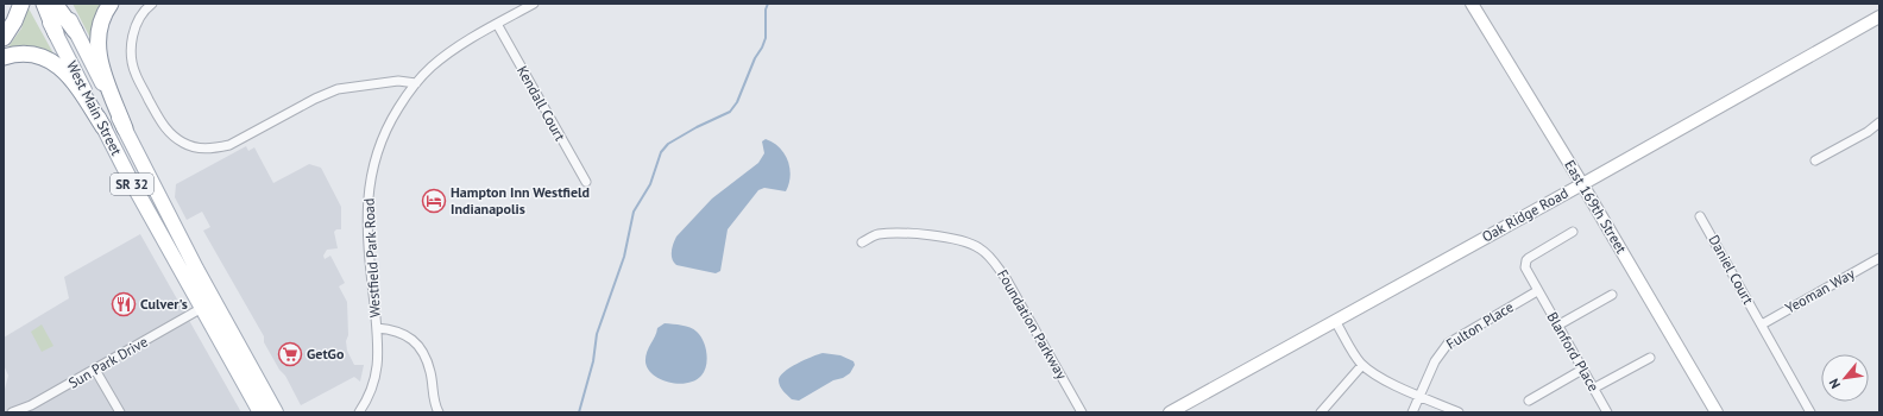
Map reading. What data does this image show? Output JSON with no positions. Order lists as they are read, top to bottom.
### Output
{
  "streets": {
    "main road": ["West Main Street", "SR 32"],
    "street": [
      "Kendall Court",
      "East 169th Street",
      "Oak Ridge Road",
      "Westfield Park Road",
      "Daniel Court",
      "Yeoman Way",
      "Foundation Parkway",
      "Fulton Place",
      "Blanford Place",
      "Sun Park Drive"
    ]
  },
  "crossings": [
    ["Kendall Court", "Westfield Park Road"],
    ["West Main Street", "Sun Park Drive"],
    ["East 169th Street", "Oak Ridge Road"],
    ["Daniel Court", "Yeoman Way"],
    ["Fulton Place", "Blanford Place"]
  ],
  "places": {
    "hotel": ["Hampton Inn Westfield Indianapolis"],
    "restaurant": ["Culver's"],
    "supermarket": ["GetGo"]
  },
  "north": "bottom left"
}
